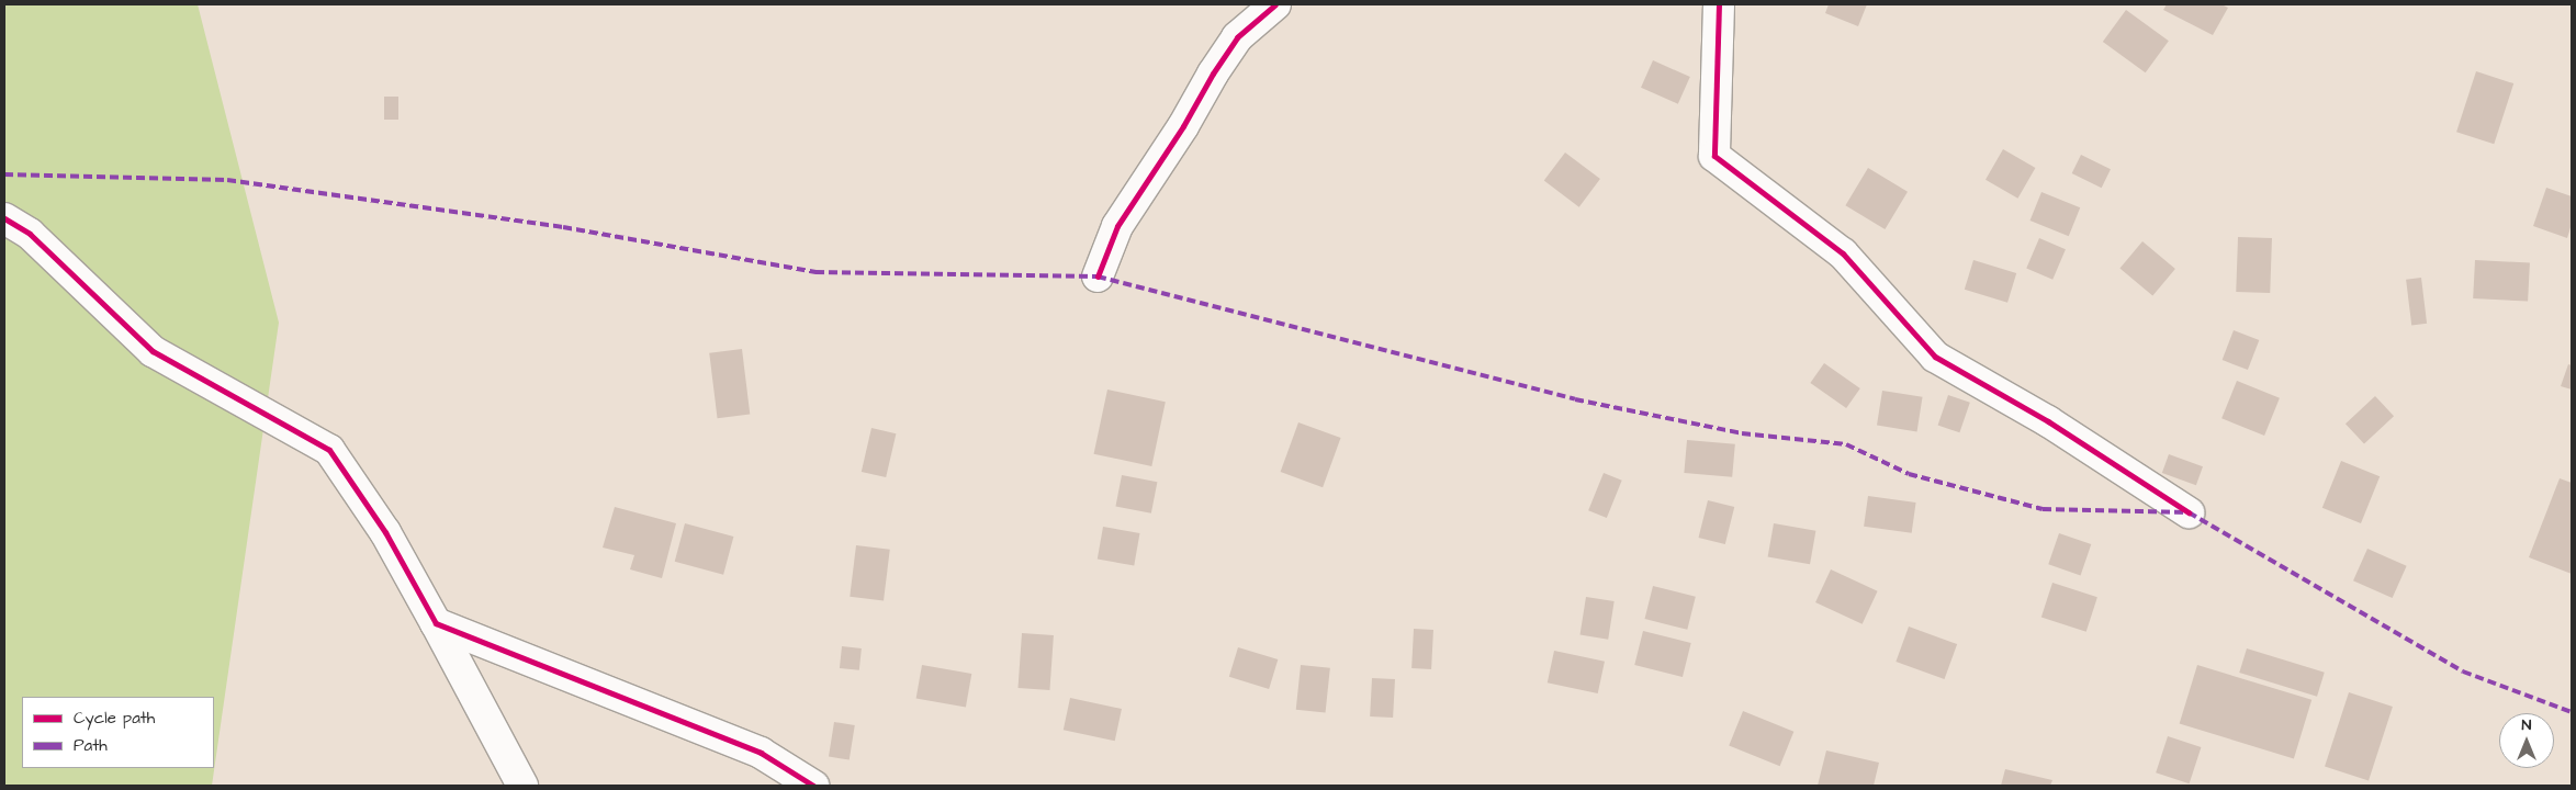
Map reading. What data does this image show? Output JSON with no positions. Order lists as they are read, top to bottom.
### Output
{
  "legend": ["Cycle path", "Path"],
  "north": "top"
}
